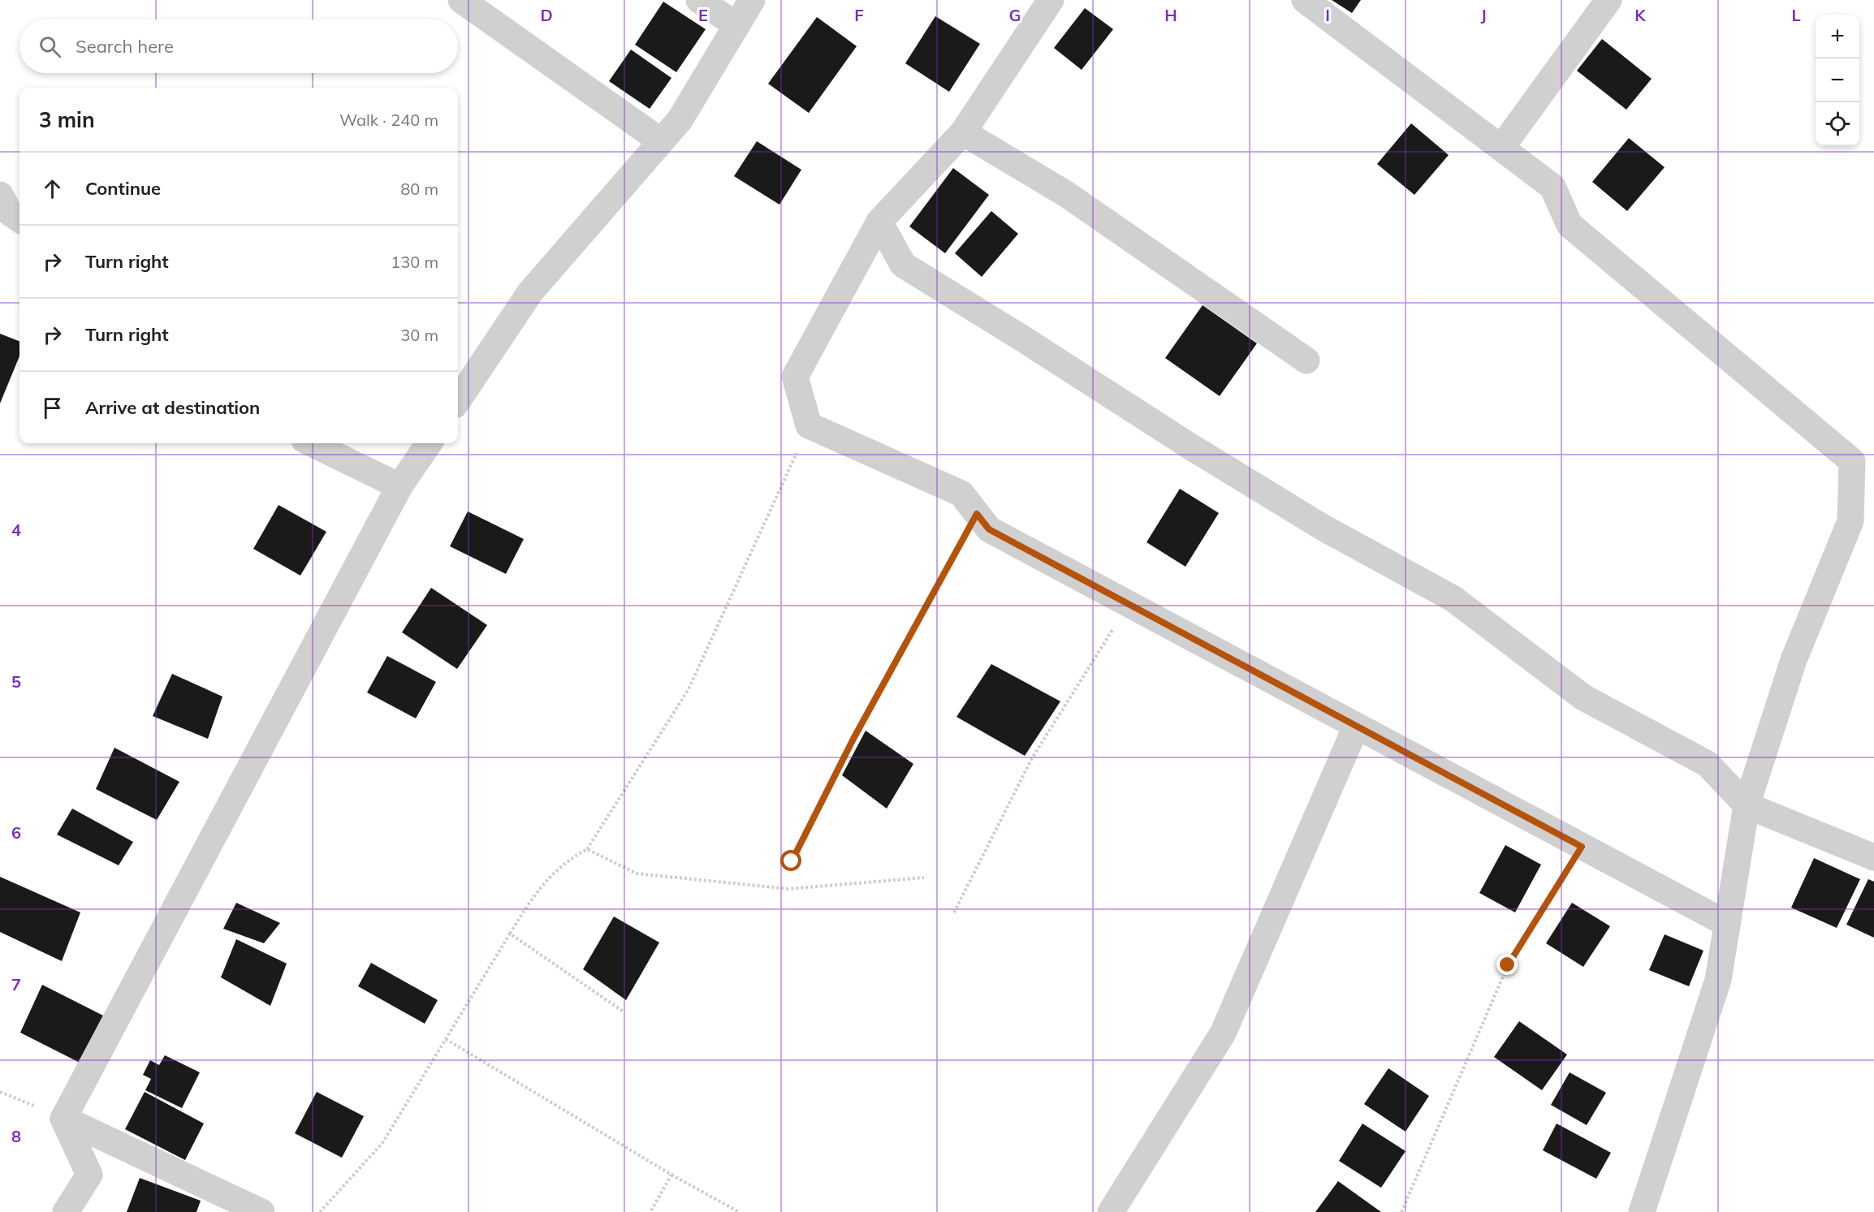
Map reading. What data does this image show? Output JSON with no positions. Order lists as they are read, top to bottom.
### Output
{
  "page": {
    "map_buttons": ["+", "−"],
    "search": "Search here",
    "heading": ["3 min", "Walk · 240 m"],
    "list": [
      ["Continue", "80 m"],
      ["Turn right", "130 m"],
      ["Turn right", "30 m"],
      "Arrive at destination"
    ]
  },
  "grid": {
    "columns": [
      "D",
      "E",
      "F",
      "G",
      "H",
      "I",
      "J",
      "K",
      "L"
    ],
    "rows": [
      "4",
      "5",
      "6",
      "7",
      "8"
    ]
  }
}
